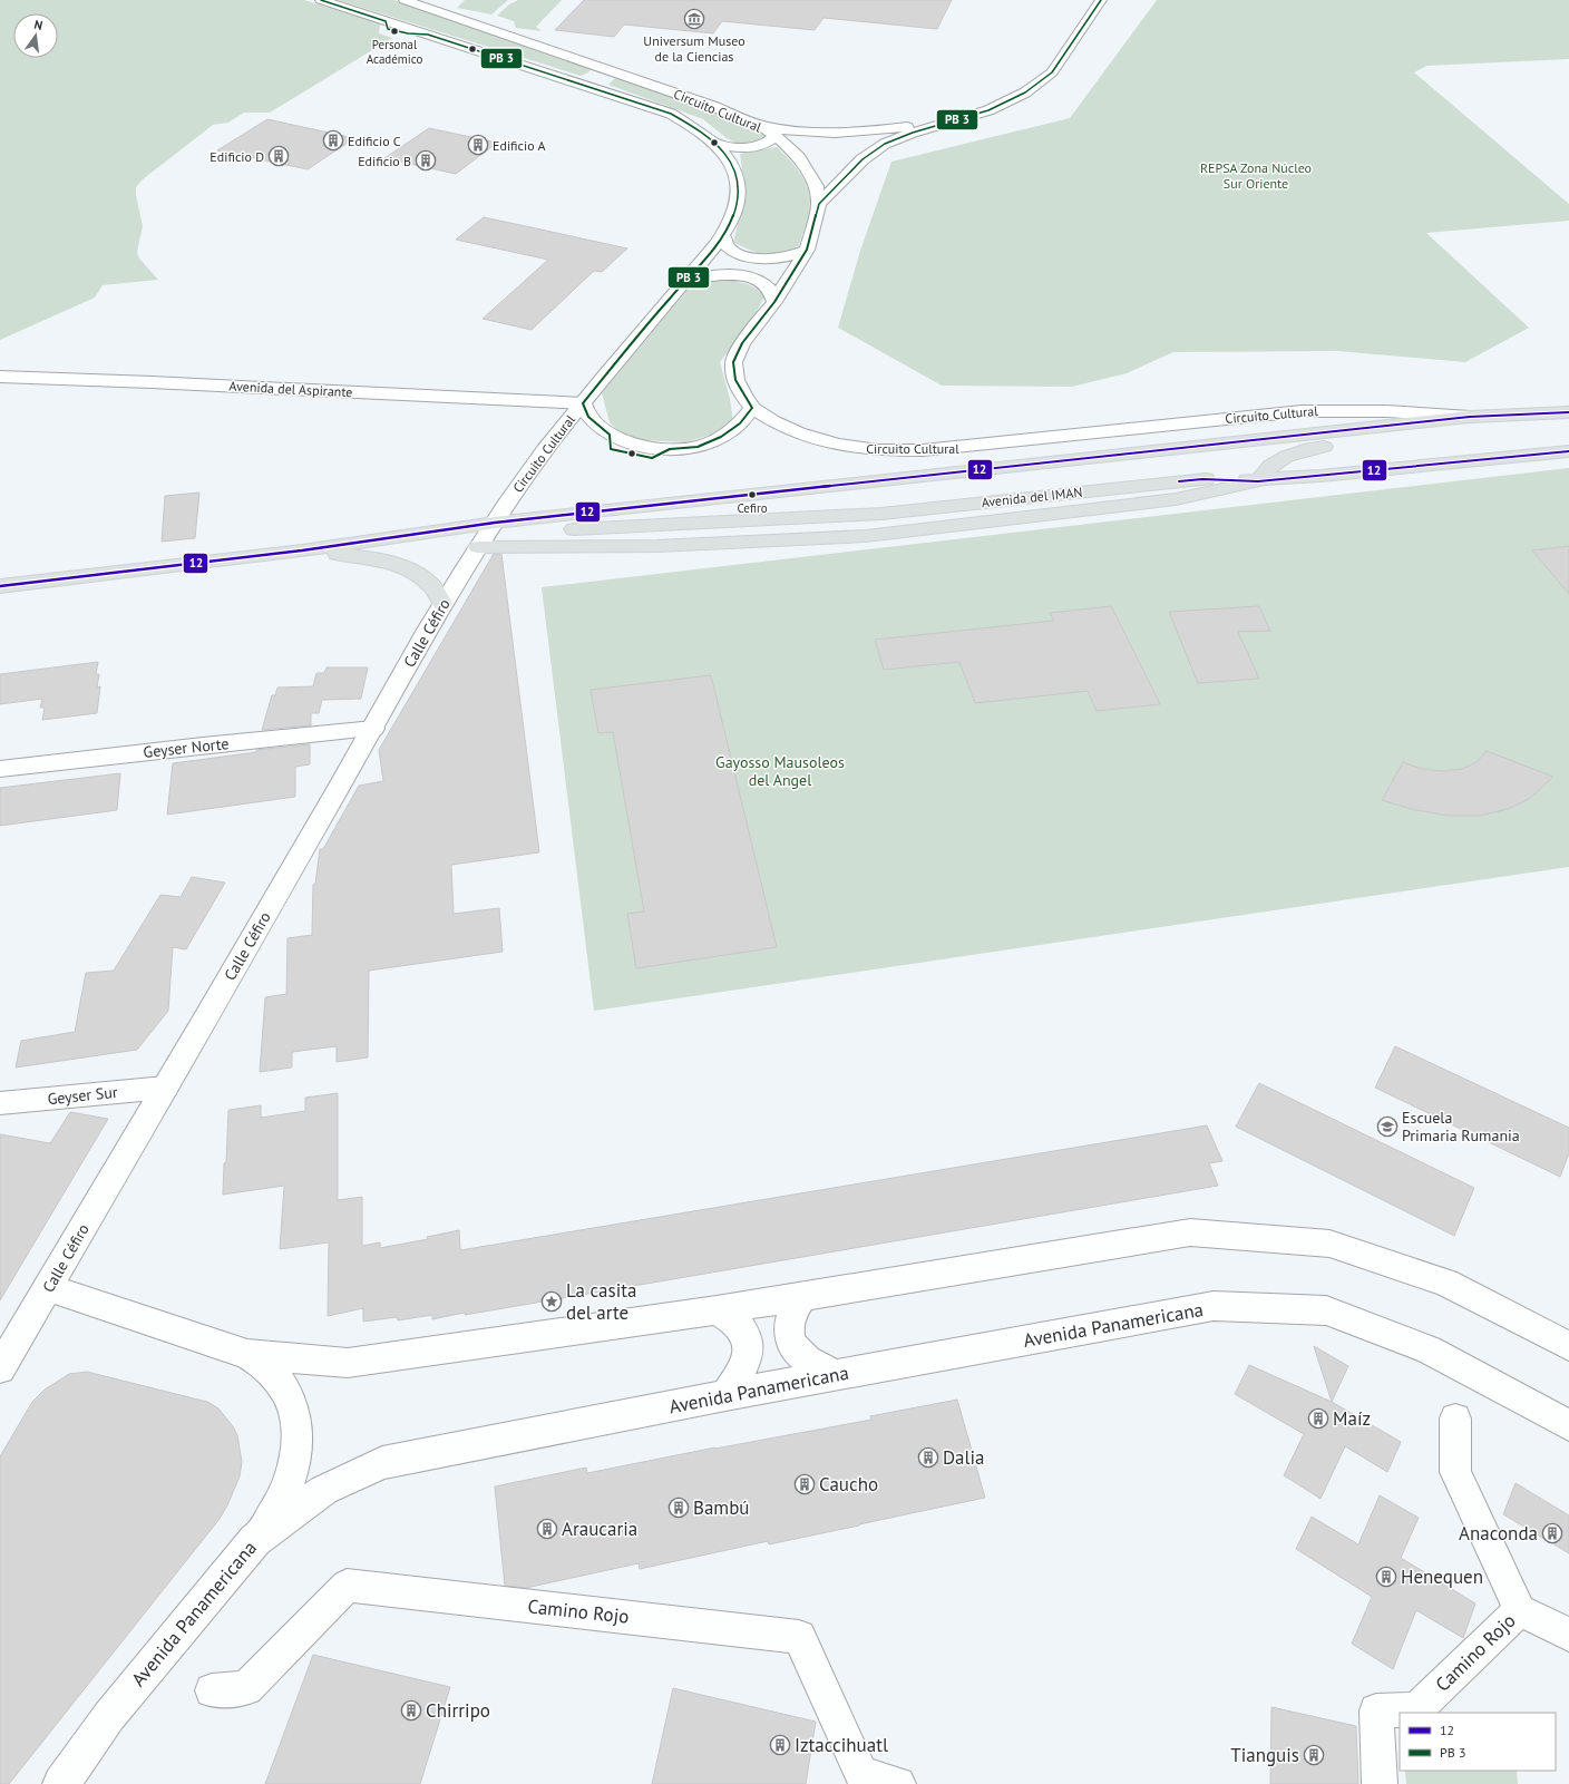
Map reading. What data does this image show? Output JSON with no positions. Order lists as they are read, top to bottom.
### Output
{
  "streets": {
    "main road": ["Avenida del IMAN"],
    "street": [
      "Circuito Cultural",
      "Avenida del Aspirante",
      "Calle Céfiro",
      "Geyser Norte",
      "Geyser Sur",
      "Avenida Panamericana",
      "Camino Rojo"
    ]
  },
  "crossings": [
    ["Circuito Cultural", "Avenida del Aspirante"],
    ["Circuito Cultural", "Avenida del IMAN"],
    ["Circuito Cultural", "Calle Céfiro"],
    ["Avenida del IMAN", "Calle Céfiro"],
    ["Calle Céfiro", "Geyser Norte"],
    ["Calle Céfiro", "Geyser Sur"]
  ],
  "parks": ["REPSA Zona Núcleo Sur Oriente", "Gayosso Mausoleos del Angel"],
  "places": {
    "museum": ["Universum Museo de la Ciencias"],
    "other": ["Personal Académico", "Cefiro"],
    "building": [
      "Edificio C",
      "Edificio A",
      "Edificio D",
      "Edificio B",
      "Maíz",
      "Dalia",
      "Caucho",
      "Bambú",
      "Araucaria",
      "Anaconda",
      "Henequen",
      "Chirripo",
      "Iztaccihuatl",
      "Tianguis"
    ],
    "school or university": ["Escuela Primaria Rumania"],
    "place": ["La casita del arte"]
  },
  "lines": ["transit line 12"],
  "legend": ["12", "PB 3"],
  "north": "top"
}
